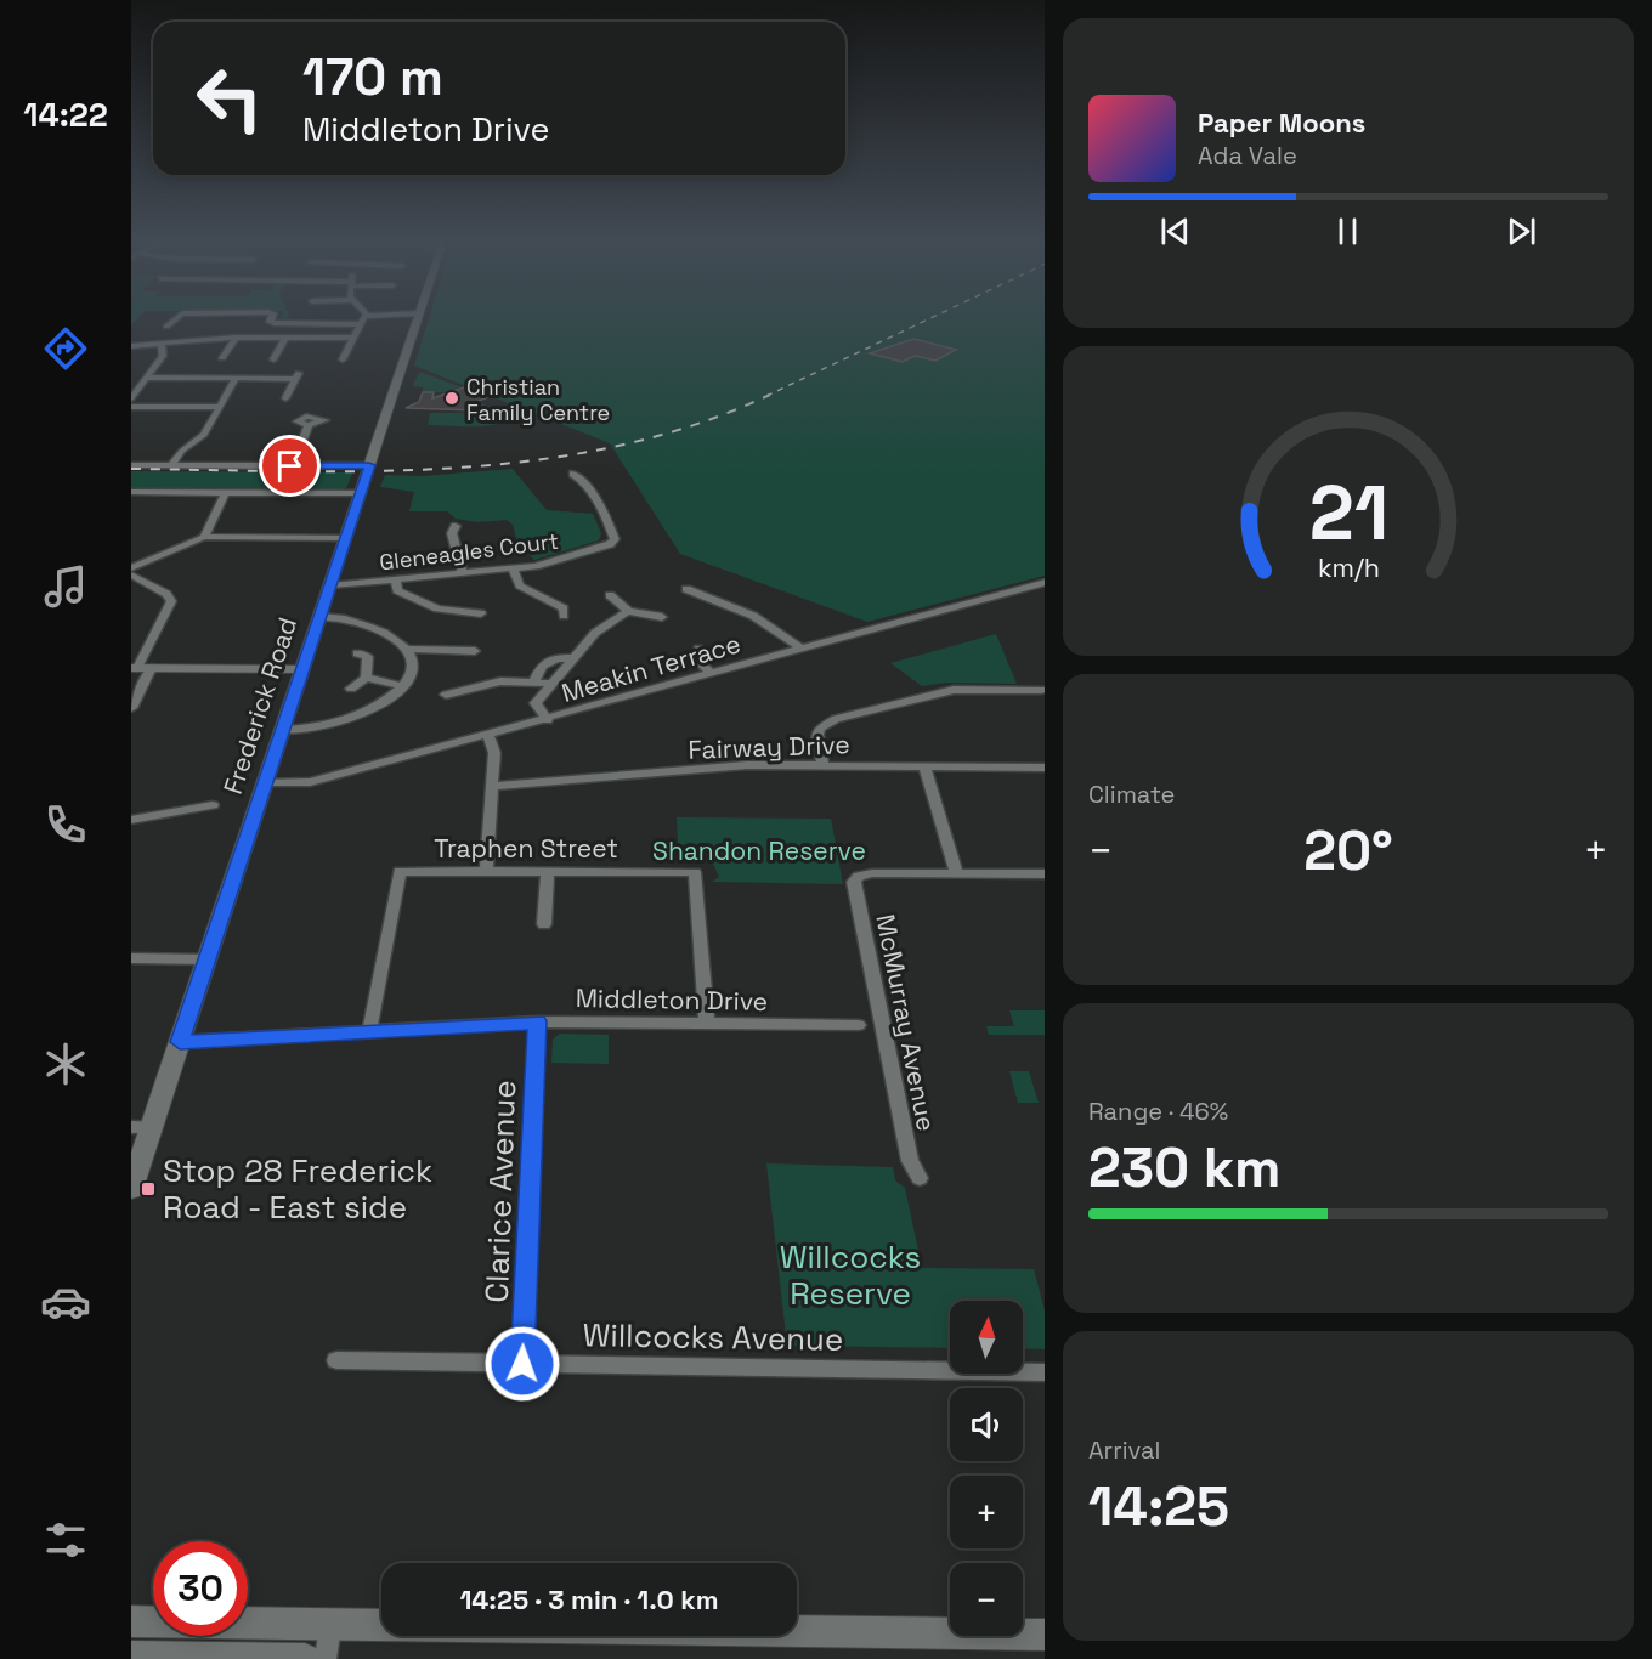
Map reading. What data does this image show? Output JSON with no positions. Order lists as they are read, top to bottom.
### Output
{
  "streets": {
    "main road": ["Frederick Road"],
    "street": [
      "Gleneagles Court",
      "Meakin Terrace",
      "Fairway Drive",
      "Traphen Street",
      "Middleton Drive",
      "McMurray Avenue",
      "Clarice Avenue",
      "Willcocks Avenue"
    ]
  },
  "crossings": [
    ["Gleneagles Court", "Frederick Road"],
    ["Meakin Terrace", "Frederick Road"],
    ["Frederick Road", "Middleton Drive"],
    ["Traphen Street", "Middleton Drive"],
    ["Middleton Drive", "Clarice Avenue"],
    ["Clarice Avenue", "Willcocks Avenue"]
  ],
  "parks": ["Shandon Reserve", "Willcocks Reserve"],
  "places": {
    "other": ["Christian Family Centre"],
    "transit": ["Stop 28 Frederick Road - East side"]
  },
  "north": "top",
  "page": {
    "tabs": "14:22",
    "turn": ["170 m", "Middleton Drive"],
    "song": ["Paper Moons", "Ada Vale"],
    "tile": [
      "Climate",
      ["Range · 46%", "230 km"],
      ["Arrival", "14:25"]
    ],
    "heat": ["−", "20°", "+"],
    "map_buttons": ["+", "−"],
    "limit": "30",
    "trip": "14:25 · 3 min · 1.0 km",
    "gauge": ["21", "km/h"]
  }
}
